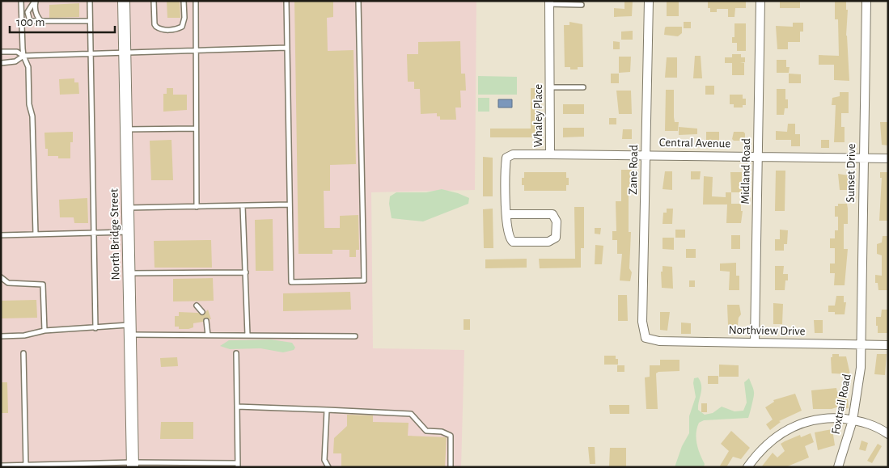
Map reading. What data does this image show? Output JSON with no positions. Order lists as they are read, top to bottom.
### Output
{
  "streets": {
    "main road": ["North Bridge Street"],
    "street": [
      "Whaley Place",
      "Central Avenue",
      "Zane Road",
      "Midland Road",
      "Sunset Drive",
      "Northview Drive",
      "Foxtrail Road"
    ]
  },
  "crossings": [
    ["Whaley Place", "Central Avenue"],
    ["Central Avenue", "Zane Road"],
    ["Central Avenue", "Midland Road"],
    ["Central Avenue", "Sunset Drive"],
    ["Zane Road", "Northview Drive"],
    ["Midland Road", "Northview Drive"],
    ["Sunset Drive", "Northview Drive"],
    ["Sunset Drive", "Foxtrail Road"],
    ["Northview Drive", "Foxtrail Road"]
  ],
  "scale_bar": "100 m"
}
